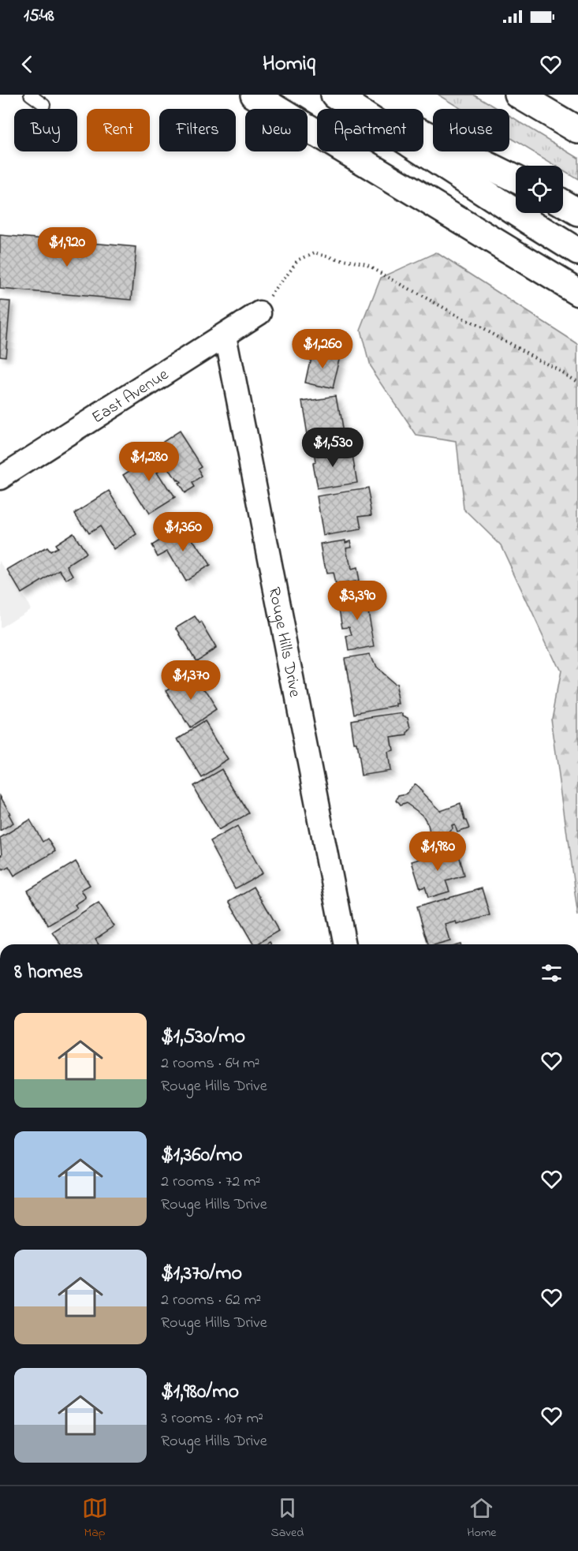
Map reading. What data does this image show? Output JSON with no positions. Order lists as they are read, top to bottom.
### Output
{
  "streets": {
    "street": ["East Avenue", "Rouge Hills Drive"]
  },
  "crossings": [
    ["East Avenue", "Rouge Hills Drive"]
  ],
  "page": {
    "status": "15:48",
    "header": "Homiq",
    "chip": [
      "Buy",
      "Rent",
      "Filters",
      "New",
      "Apartment",
      "House"
    ],
    "price": [
      "$1,920",
      "$1,260",
      "$1,530",
      "$1,280",
      "$1,360",
      "$3,390",
      "$1,370",
      "$1,980"
    ],
    "heading": "8 homes",
    "list": [
      {
        "name": "$1,530/mo",
        "note": "2 rooms · 64 m² · Rouge Hills Drive"
      },
      {
        "name": "$1,360/mo",
        "note": "2 rooms · 72 m² · Rouge Hills Drive"
      },
      {
        "name": "$1,370/mo",
        "note": "2 rooms · 62 m² · Rouge Hills Drive"
      },
      {
        "name": "$1,980/mo",
        "note": "3 rooms · 107 m² · Rouge Hills Drive"
      }
    ],
    "tabs": ["Map", "Saved", "Home"]
  }
}
